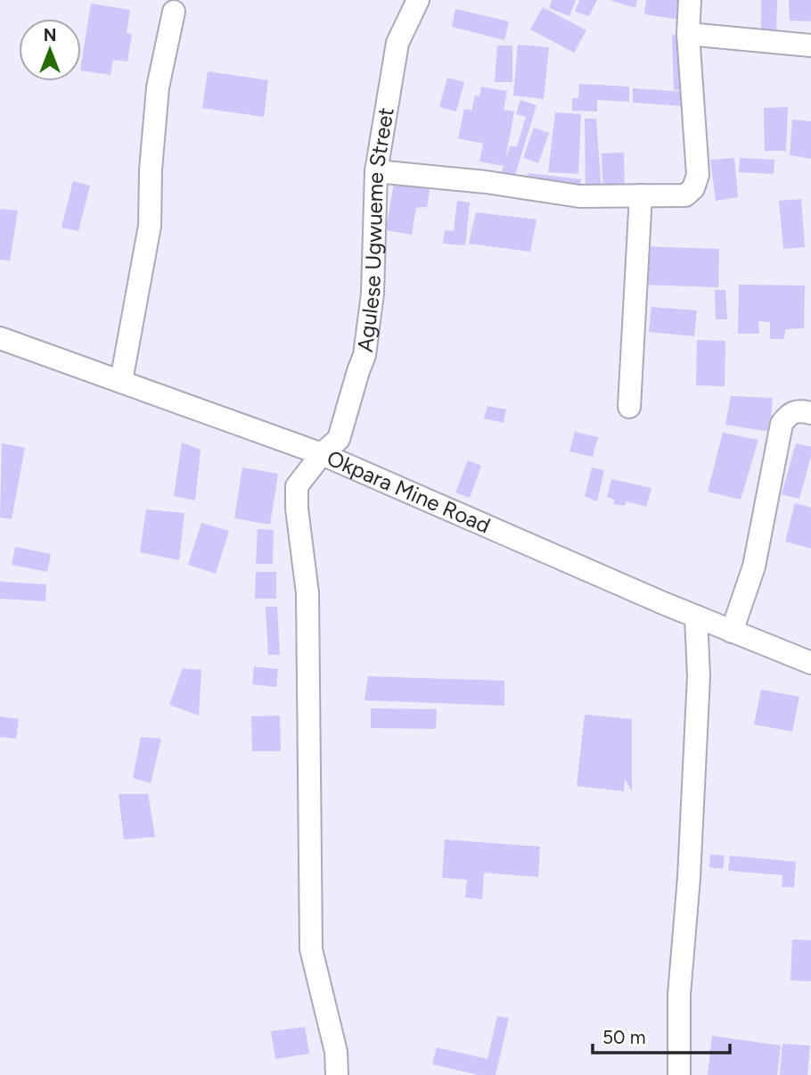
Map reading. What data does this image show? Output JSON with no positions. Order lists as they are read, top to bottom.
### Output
{
  "streets": {
    "street": ["Agulese Ugwueme Street", "Okpara Mine Road"]
  },
  "crossings": [
    ["Agulese Ugwueme Street", "Okpara Mine Road"]
  ],
  "scale_bar": "50 m",
  "north": "top"
}
